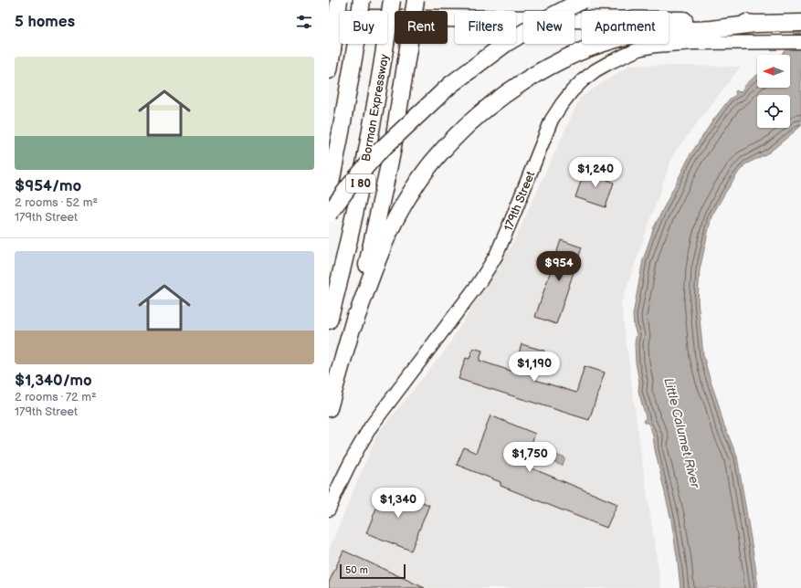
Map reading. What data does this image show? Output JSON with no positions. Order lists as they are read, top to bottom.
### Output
{
  "streets": {
    "highway": ["Borman Expressway", "I 80"],
    "street": ["179th Street"]
  },
  "water": ["Little Calumet River"],
  "scale_bar": "50 m",
  "north": "left",
  "page": {
    "heading": "5 homes",
    "chip": [
      "Buy",
      "Rent",
      "Filters",
      "New",
      "Apartment"
    ],
    "list": [
      {
        "name": "$954/mo",
        "note": "2 rooms · 52 m² · 179th Street"
      },
      {
        "name": "$1,340/mo",
        "note": "2 rooms · 72 m² · 179th Street"
      }
    ],
    "price": [
      "$1,240",
      "$954",
      "$1,190",
      "$1,750",
      "$1,340"
    ],
    "scale": "50 m"
  }
}
